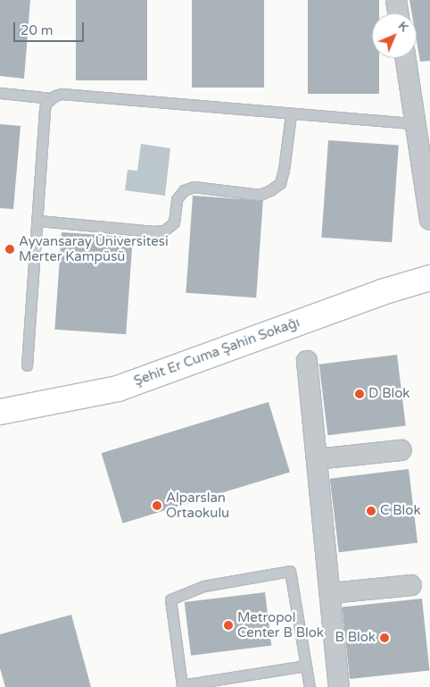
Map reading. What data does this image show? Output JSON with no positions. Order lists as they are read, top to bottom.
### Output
{
  "streets": {
    "main road": ["Şehit Er Cuma Şahin Sokağı"]
  },
  "places": [
    "Ayvansaray Üniversitesi Merter Kampüsü",
    "D Blok",
    "Alparslan Ortaokulu",
    "C Blok",
    "Metropol Center B Blok",
    "B Blok"
  ],
  "scale_bar": "20 m",
  "north": "top right"
}
